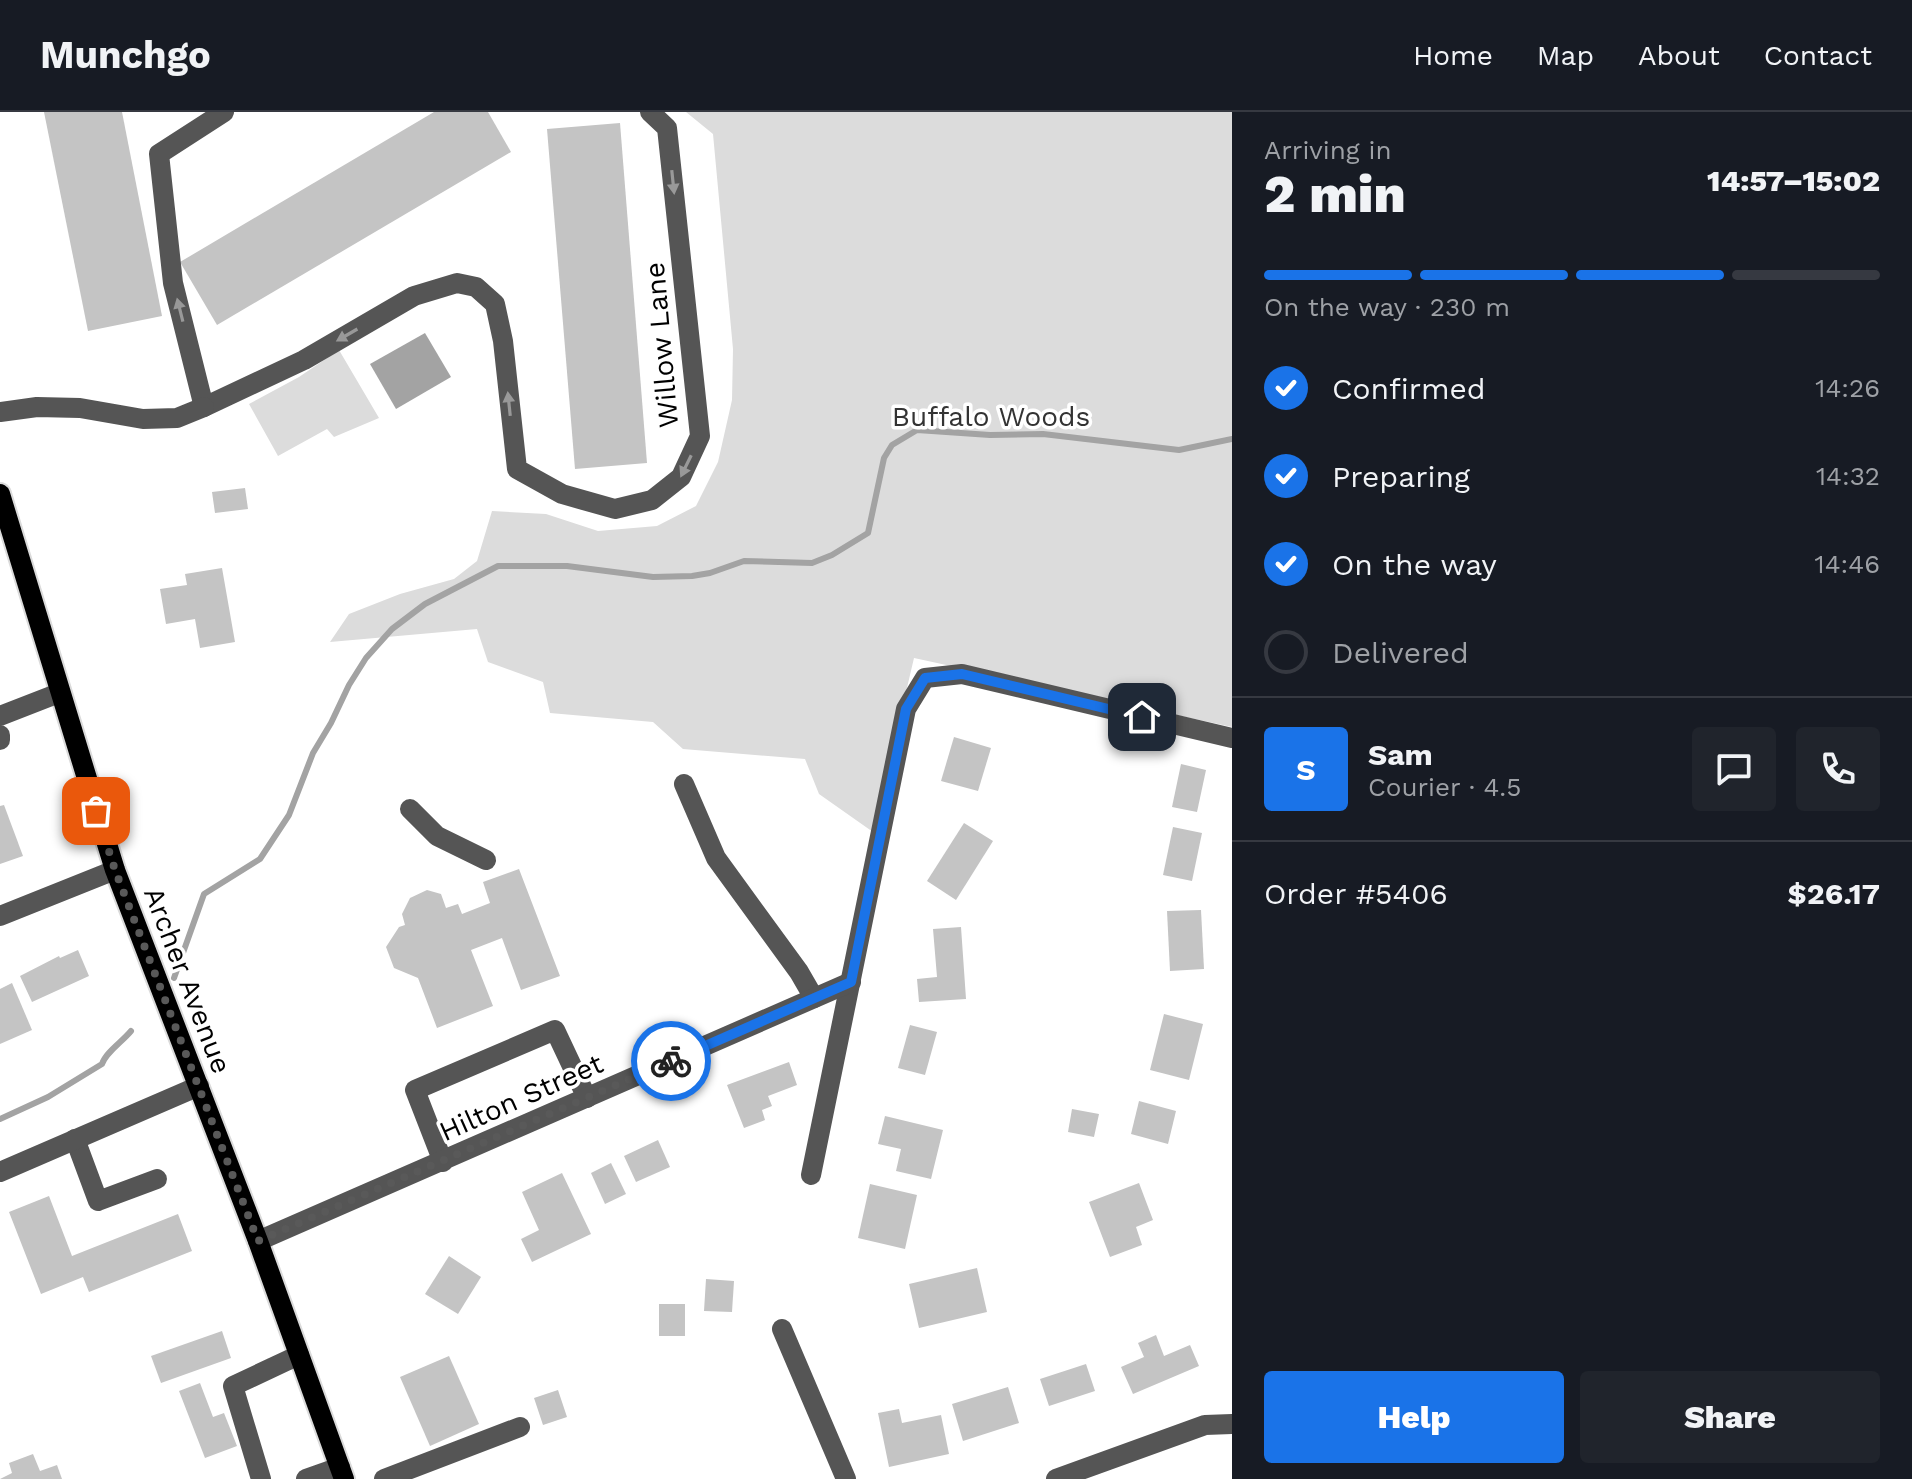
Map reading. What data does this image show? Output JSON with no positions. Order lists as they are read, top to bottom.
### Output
{
  "streets": {
    "main road": ["Archer Avenue"],
    "street": ["Willow Lane", "Hilton Street"]
  },
  "crossings": [
    ["Archer Avenue", "Hilton Street"]
  ],
  "parks": ["Buffalo Woods"],
  "page": {
    "header": "Munchgo",
    "nav": [
      "Home",
      "Map",
      "About",
      "Contact"
    ],
    "heading": ["2 min", "Arriving in", "14:57–15:02"],
    "panel": [
      "Sam",
      "Courier · 4.5",
      "Order #5406",
      "$26.17"
    ],
    "bar": "On the way · 230 m",
    "list": [
      ["Confirmed", "14:26"],
      ["Preparing", "14:32"],
      ["On the way", "14:46"],
      "Delivered"
    ],
    "round": "S",
    "buttons": ["Help", "Share"]
  }
}
